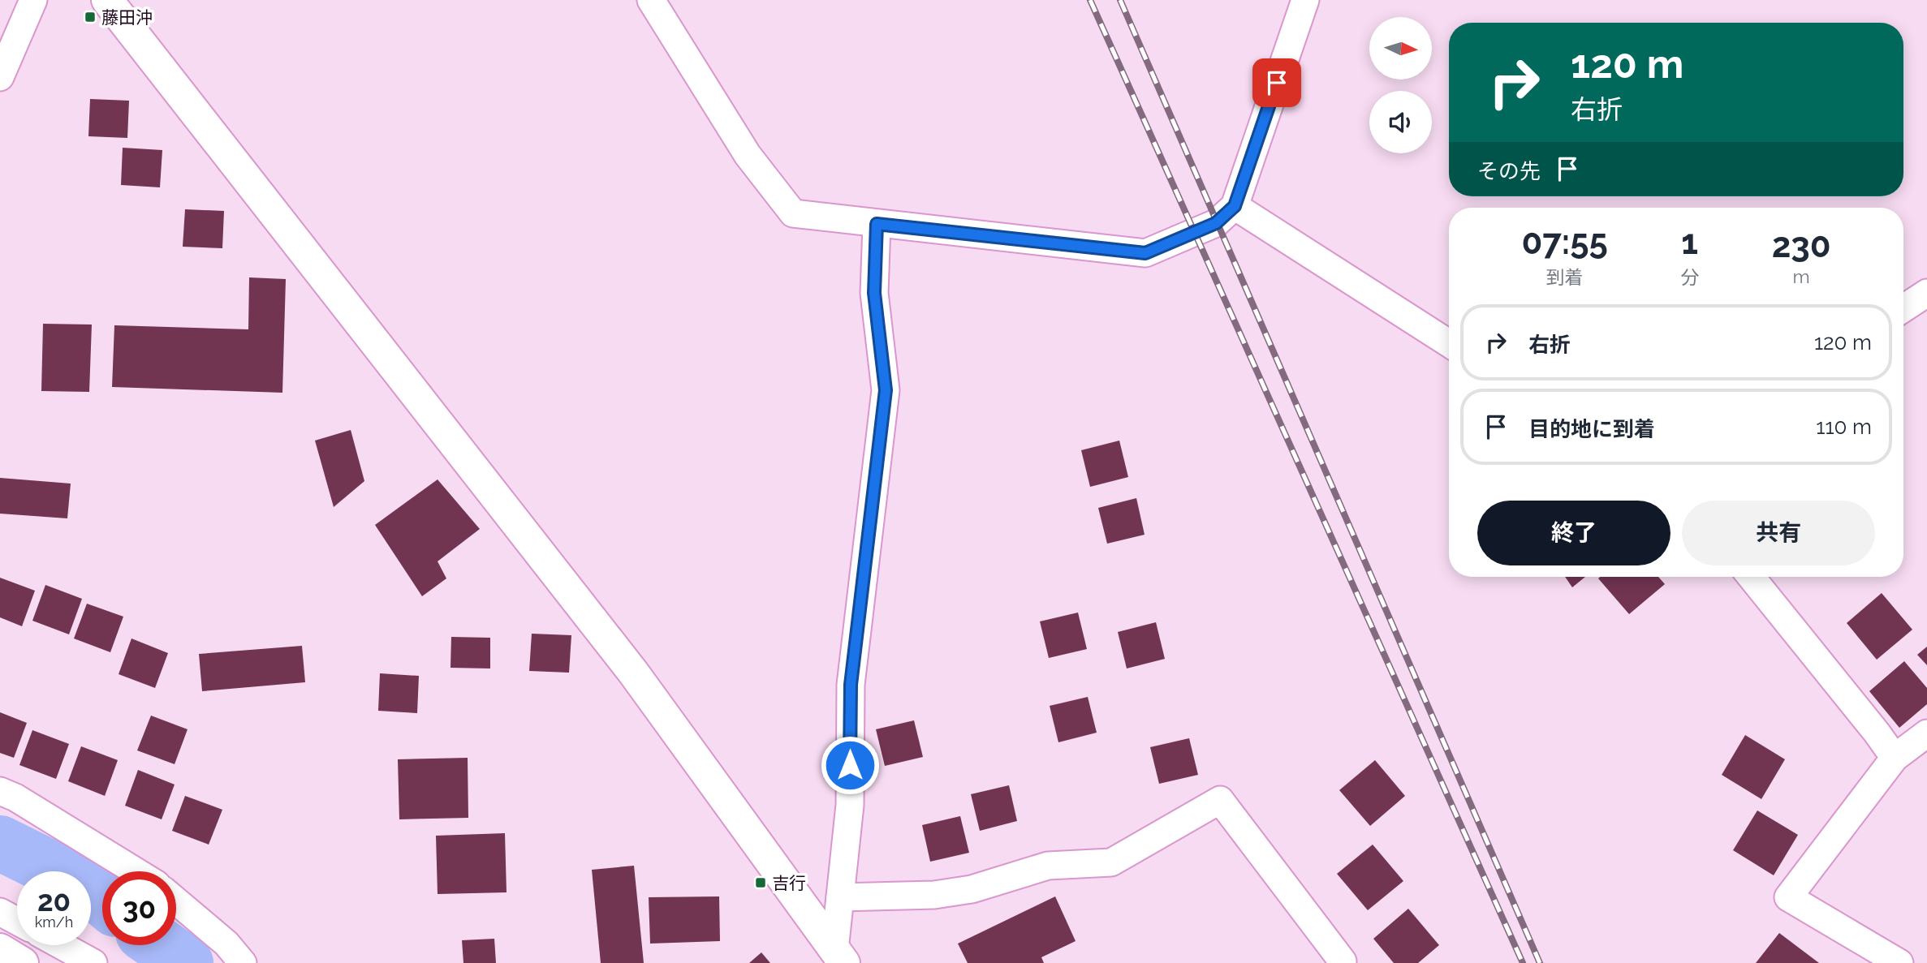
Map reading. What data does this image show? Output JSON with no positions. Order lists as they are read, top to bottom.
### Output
{
  "places": {
    "transit": ["藤田沖", "吉行"]
  },
  "north": "right",
  "page": {
    "turn": ["120 m", "右折"],
    "then": "その先",
    "eta": [
      "07:55",
      "到着",
      "1",
      "分",
      "230",
      "m"
    ],
    "list": [
      {
        "name": "右折",
        "value": "120 m"
      },
      {
        "name": "目的地に到着",
        "value": "110 m"
      }
    ],
    "buttons": ["終了", "共有"],
    "speed": "20 km/h",
    "limit": "30"
  }
}
